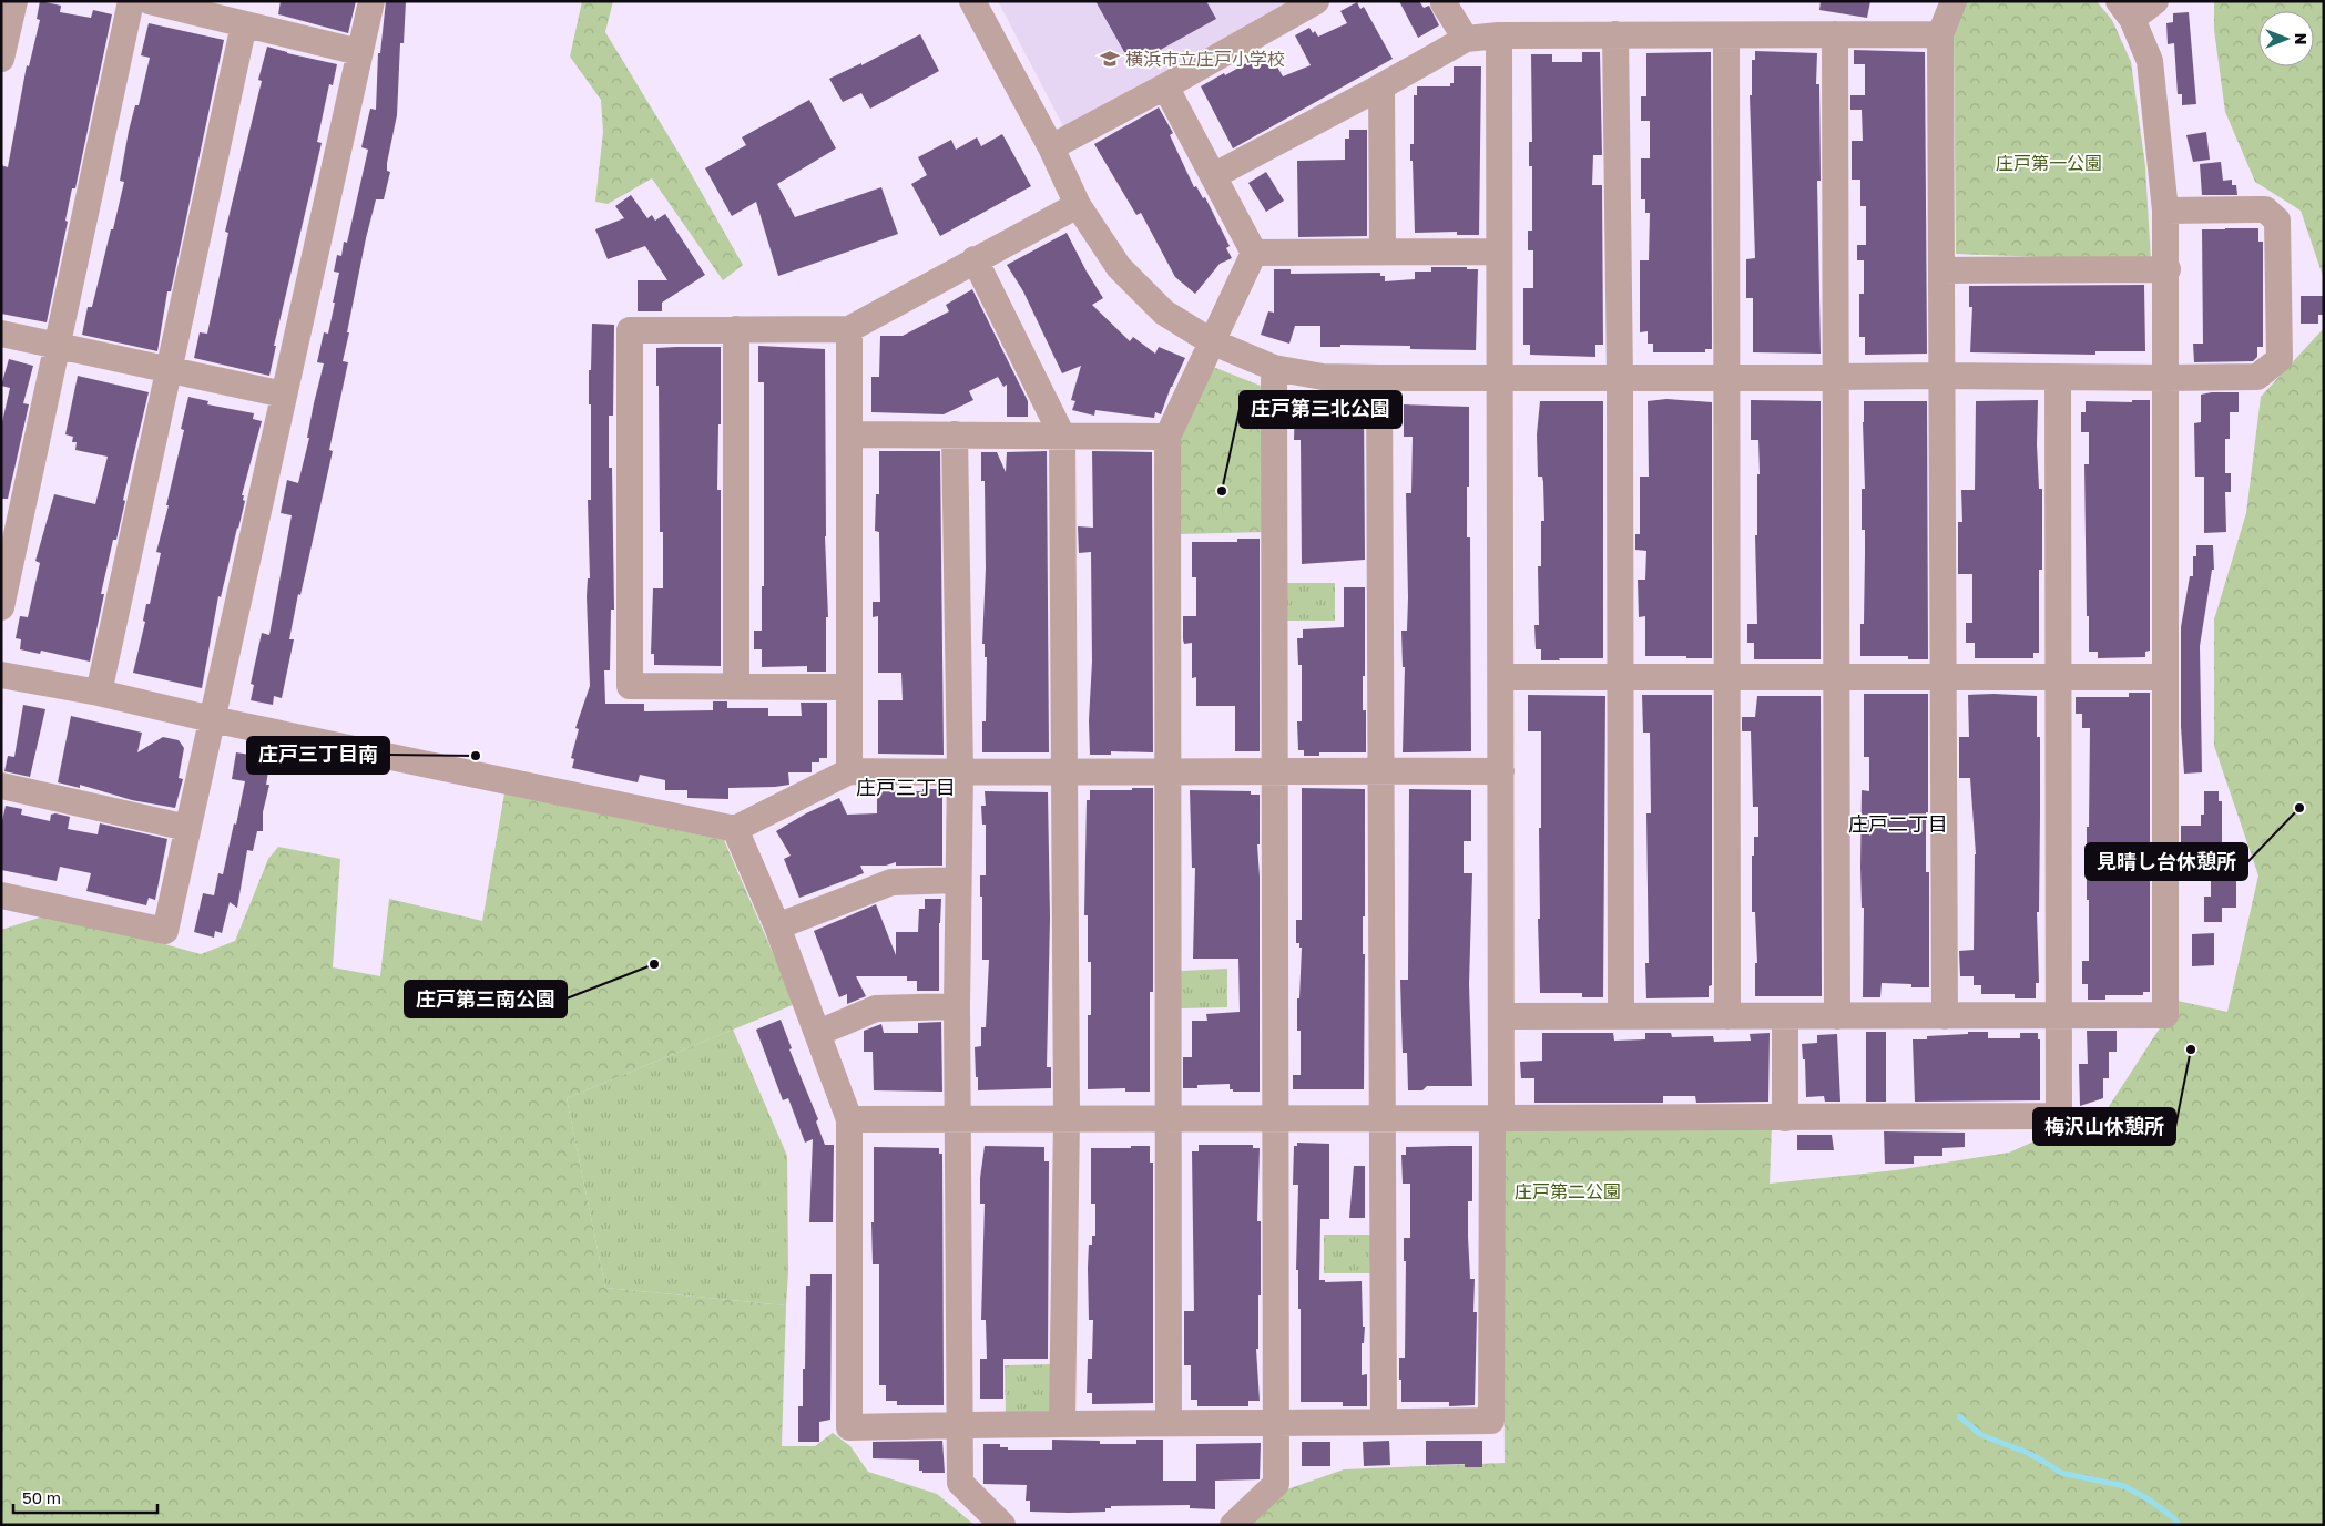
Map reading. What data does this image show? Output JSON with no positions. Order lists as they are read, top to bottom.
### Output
{
  "districts": ["庄戸三丁目", "庄戸二丁目"],
  "parks": ["庄戸第一公園", "庄戸第二公園"],
  "places": {
    "school or university": ["横浜市立庄戸小学校"],
    "other": [
      "庄戸第三北公園",
      "庄戸三丁目南",
      "見晴し台休憩所",
      "庄戸第三南公園",
      "梅沢山休憩所"
    ]
  },
  "scale_bar": "50 m",
  "north": "right"
}
